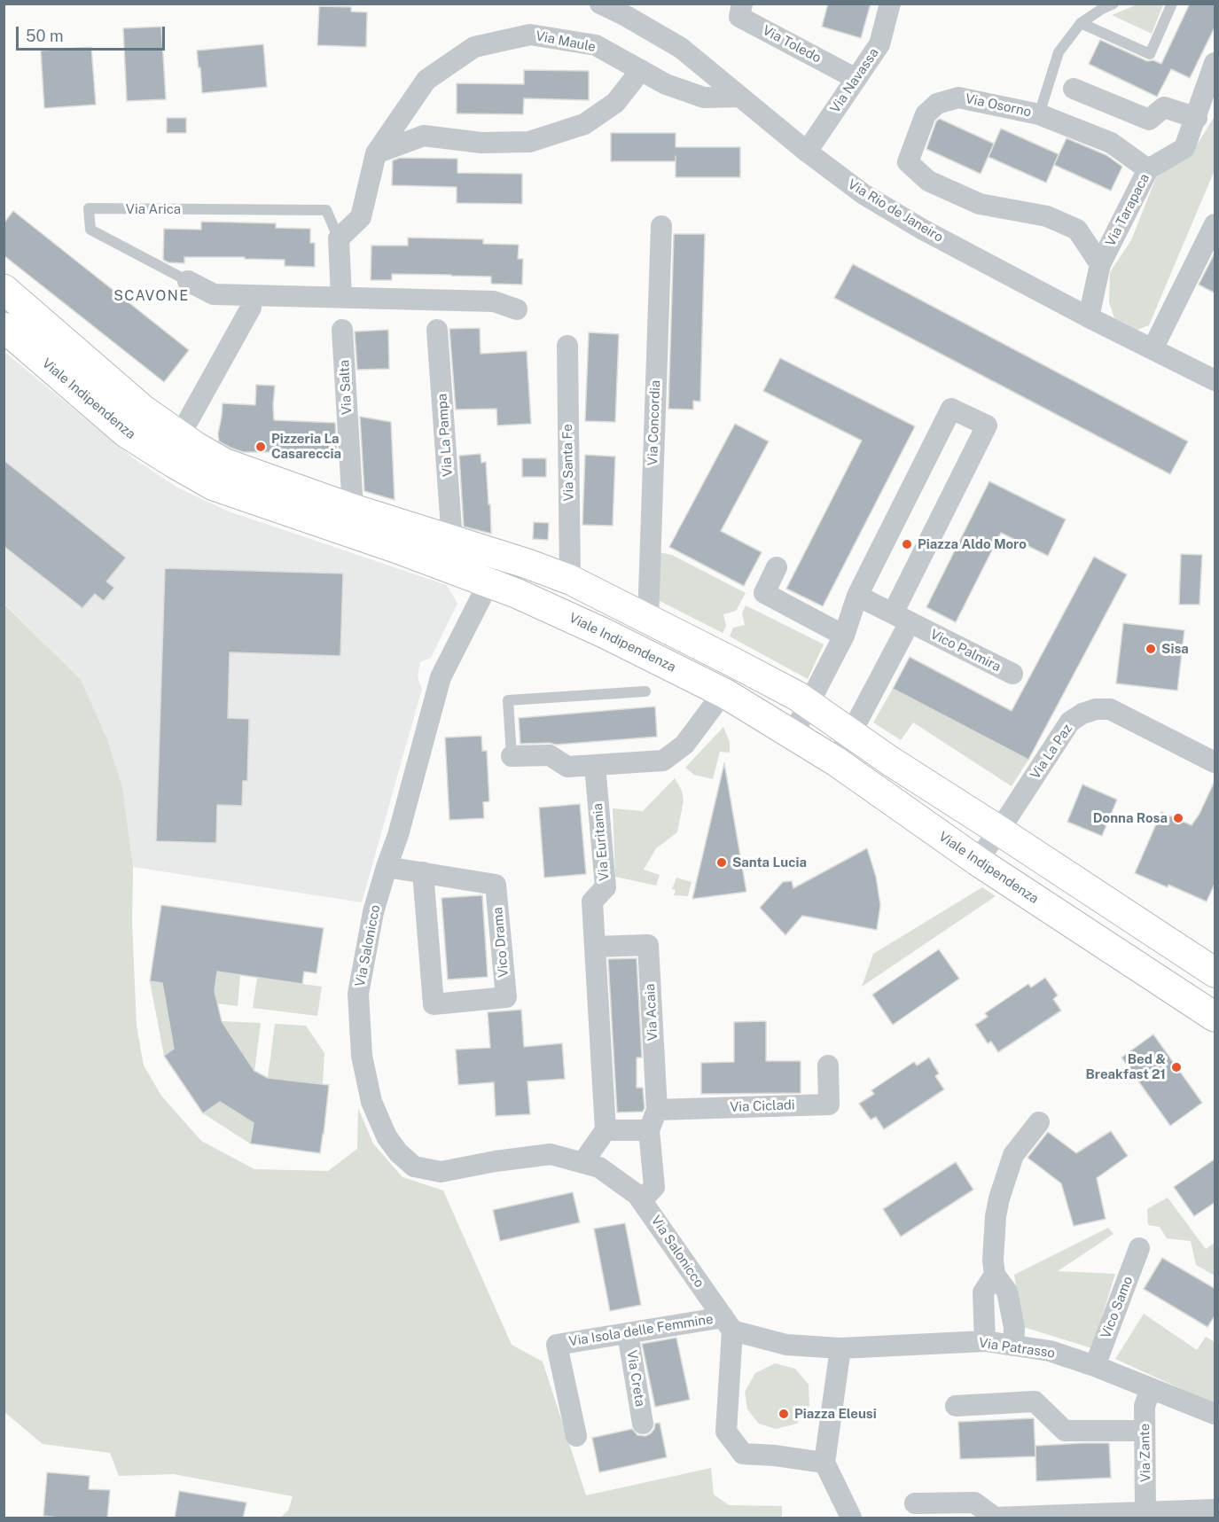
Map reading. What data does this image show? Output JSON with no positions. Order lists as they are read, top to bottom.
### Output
{
  "streets": {
    "street": [
      "Via Maule",
      "Via Toledo",
      "Via Navassa",
      "Via Osorno",
      "Via Arica",
      "Via Tarapaca",
      "Via Rio de Janeiro",
      "Via Salta",
      "Viale Indipendenza",
      "Via Concordia",
      "Via La Pampa",
      "Via Santa Fe",
      "Vico Palmira",
      "Via La Paz",
      "Via Euritania",
      "Vico Drama",
      "Via Salonicco",
      "Via Acaia",
      "Via Cicladi",
      "Vico Samo",
      "Via Isola delle Femmine",
      "Via Patrasso",
      "Via Creta",
      "Via Zante"
    ]
  },
  "crossings": [
    ["Via Maule", "Via Arica"],
    ["Via Maule", "Via Rio de Janeiro"],
    ["Via Toledo", "Via Navassa"],
    ["Via Navassa", "Via Rio de Janeiro"],
    ["Via Osorno", "Via Tarapaca"],
    ["Via Tarapaca", "Via Rio de Janeiro"],
    ["Via Salta", "Viale Indipendenza"],
    ["Viale Indipendenza", "Via Concordia"],
    ["Viale Indipendenza", "Via La Pampa"],
    ["Viale Indipendenza", "Via Santa Fe"],
    ["Viale Indipendenza", "Via La Paz"],
    ["Viale Indipendenza", "Via Salonicco"],
    ["Via Euritania", "Via Acaia"],
    ["Vico Drama", "Via Salonicco"],
    ["Via Salonicco", "Via Acaia"],
    ["Via Salonicco", "Via Isola delle Femmine"],
    ["Via Acaia", "Via Cicladi"],
    ["Vico Samo", "Via Patrasso"],
    ["Via Isola delle Femmine", "Via Creta"],
    ["Via Patrasso", "Via Zante"]
  ],
  "districts": ["SCAVONE"],
  "places": [
    "Pizzeria La Casareccia",
    "Piazza Aldo Moro",
    "Sisa",
    "Donna Rosa",
    "Santa Lucia",
    "Bed & Breakfast 21",
    "Piazza Eleusi"
  ],
  "scale_bar": "50 m"
}
